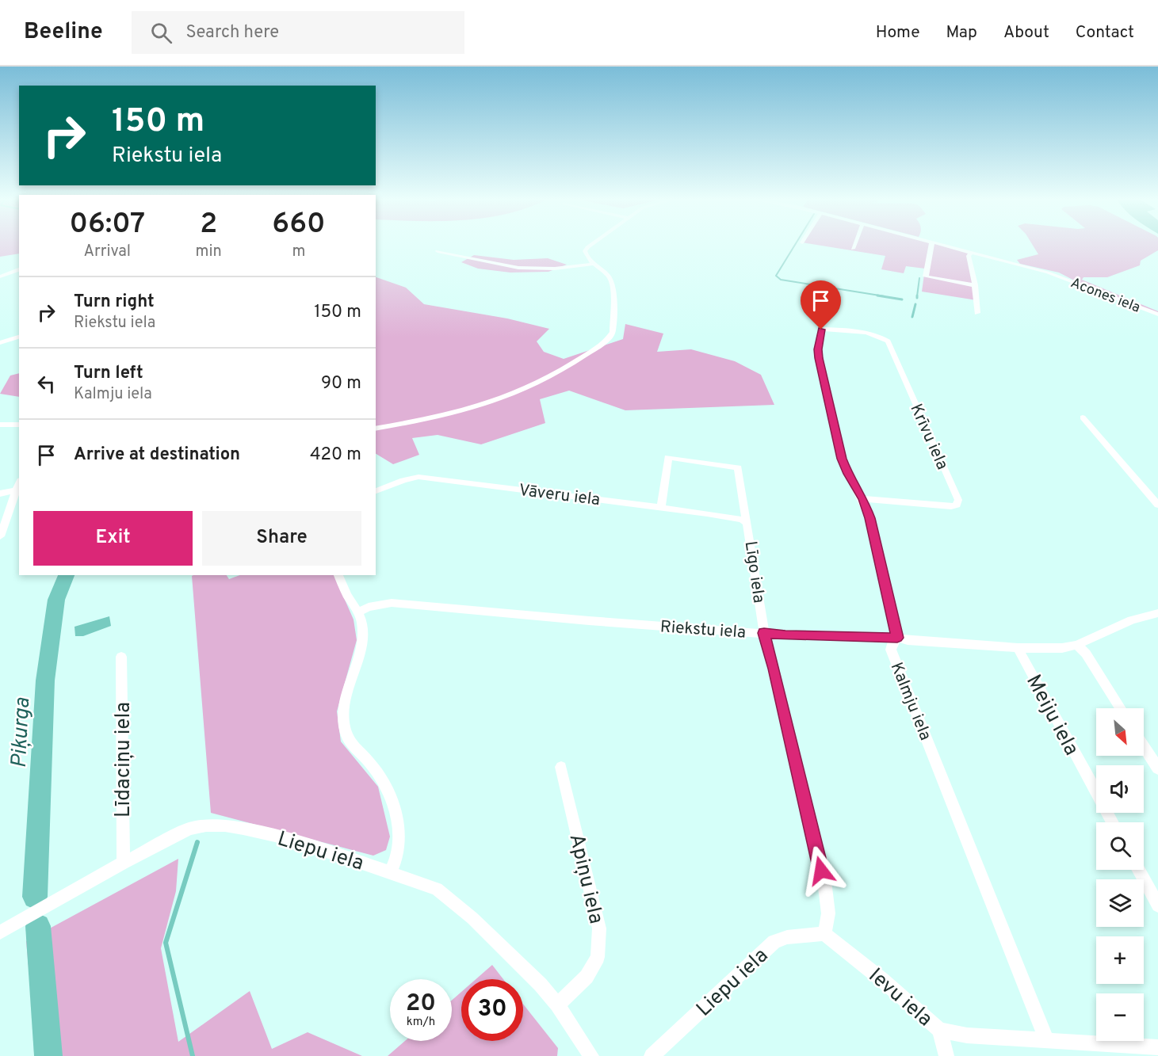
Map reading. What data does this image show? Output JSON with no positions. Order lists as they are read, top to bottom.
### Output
{
  "streets": {
    "street": [
      "Acones iela",
      "Krīvu iela",
      "Vāveru iela",
      "Līgo iela",
      "Riekstu iela",
      "Kalmju iela",
      "Meiju iela",
      "Līdaciņu iela",
      "Liepu iela",
      "Apiņu iela",
      "Ievu iela"
    ]
  },
  "crossings": [
    ["Krīvu iela", "Kalmju iela"],
    ["Vāveru iela", "Līgo iela"],
    ["Līgo iela", "Riekstu iela"],
    ["Līgo iela", "Liepu iela"],
    ["Līgo iela", "Ievu iela"],
    ["Riekstu iela", "Kalmju iela"],
    ["Riekstu iela", "Meiju iela"],
    ["Kalmju iela", "Ievu iela"],
    ["Līdaciņu iela", "Liepu iela"],
    ["Liepu iela", "Apiņu iela"],
    ["Liepu iela", "Ievu iela"]
  ],
  "water": ["Piķurga"],
  "north": "bottom right",
  "page": {
    "header": "Beeline",
    "search": "Search here",
    "nav": [
      "Home",
      "Map",
      "About",
      "Contact"
    ],
    "turn": ["150 m", "Riekstu iela"],
    "eta": [
      "06:07",
      "Arrival",
      "2",
      "min",
      "660",
      "m"
    ],
    "list": [
      {
        "name": "Turn right",
        "note": "Riekstu iela",
        "value": "150 m"
      },
      {
        "name": "Turn left",
        "note": "Kalmju iela",
        "value": "90 m"
      },
      {
        "name": "Arrive at destination",
        "value": "420 m"
      }
    ],
    "buttons": ["Exit", "Share"],
    "map_buttons": ["+", "−"],
    "speed": "20 km/h",
    "limit": "30"
  }
}
